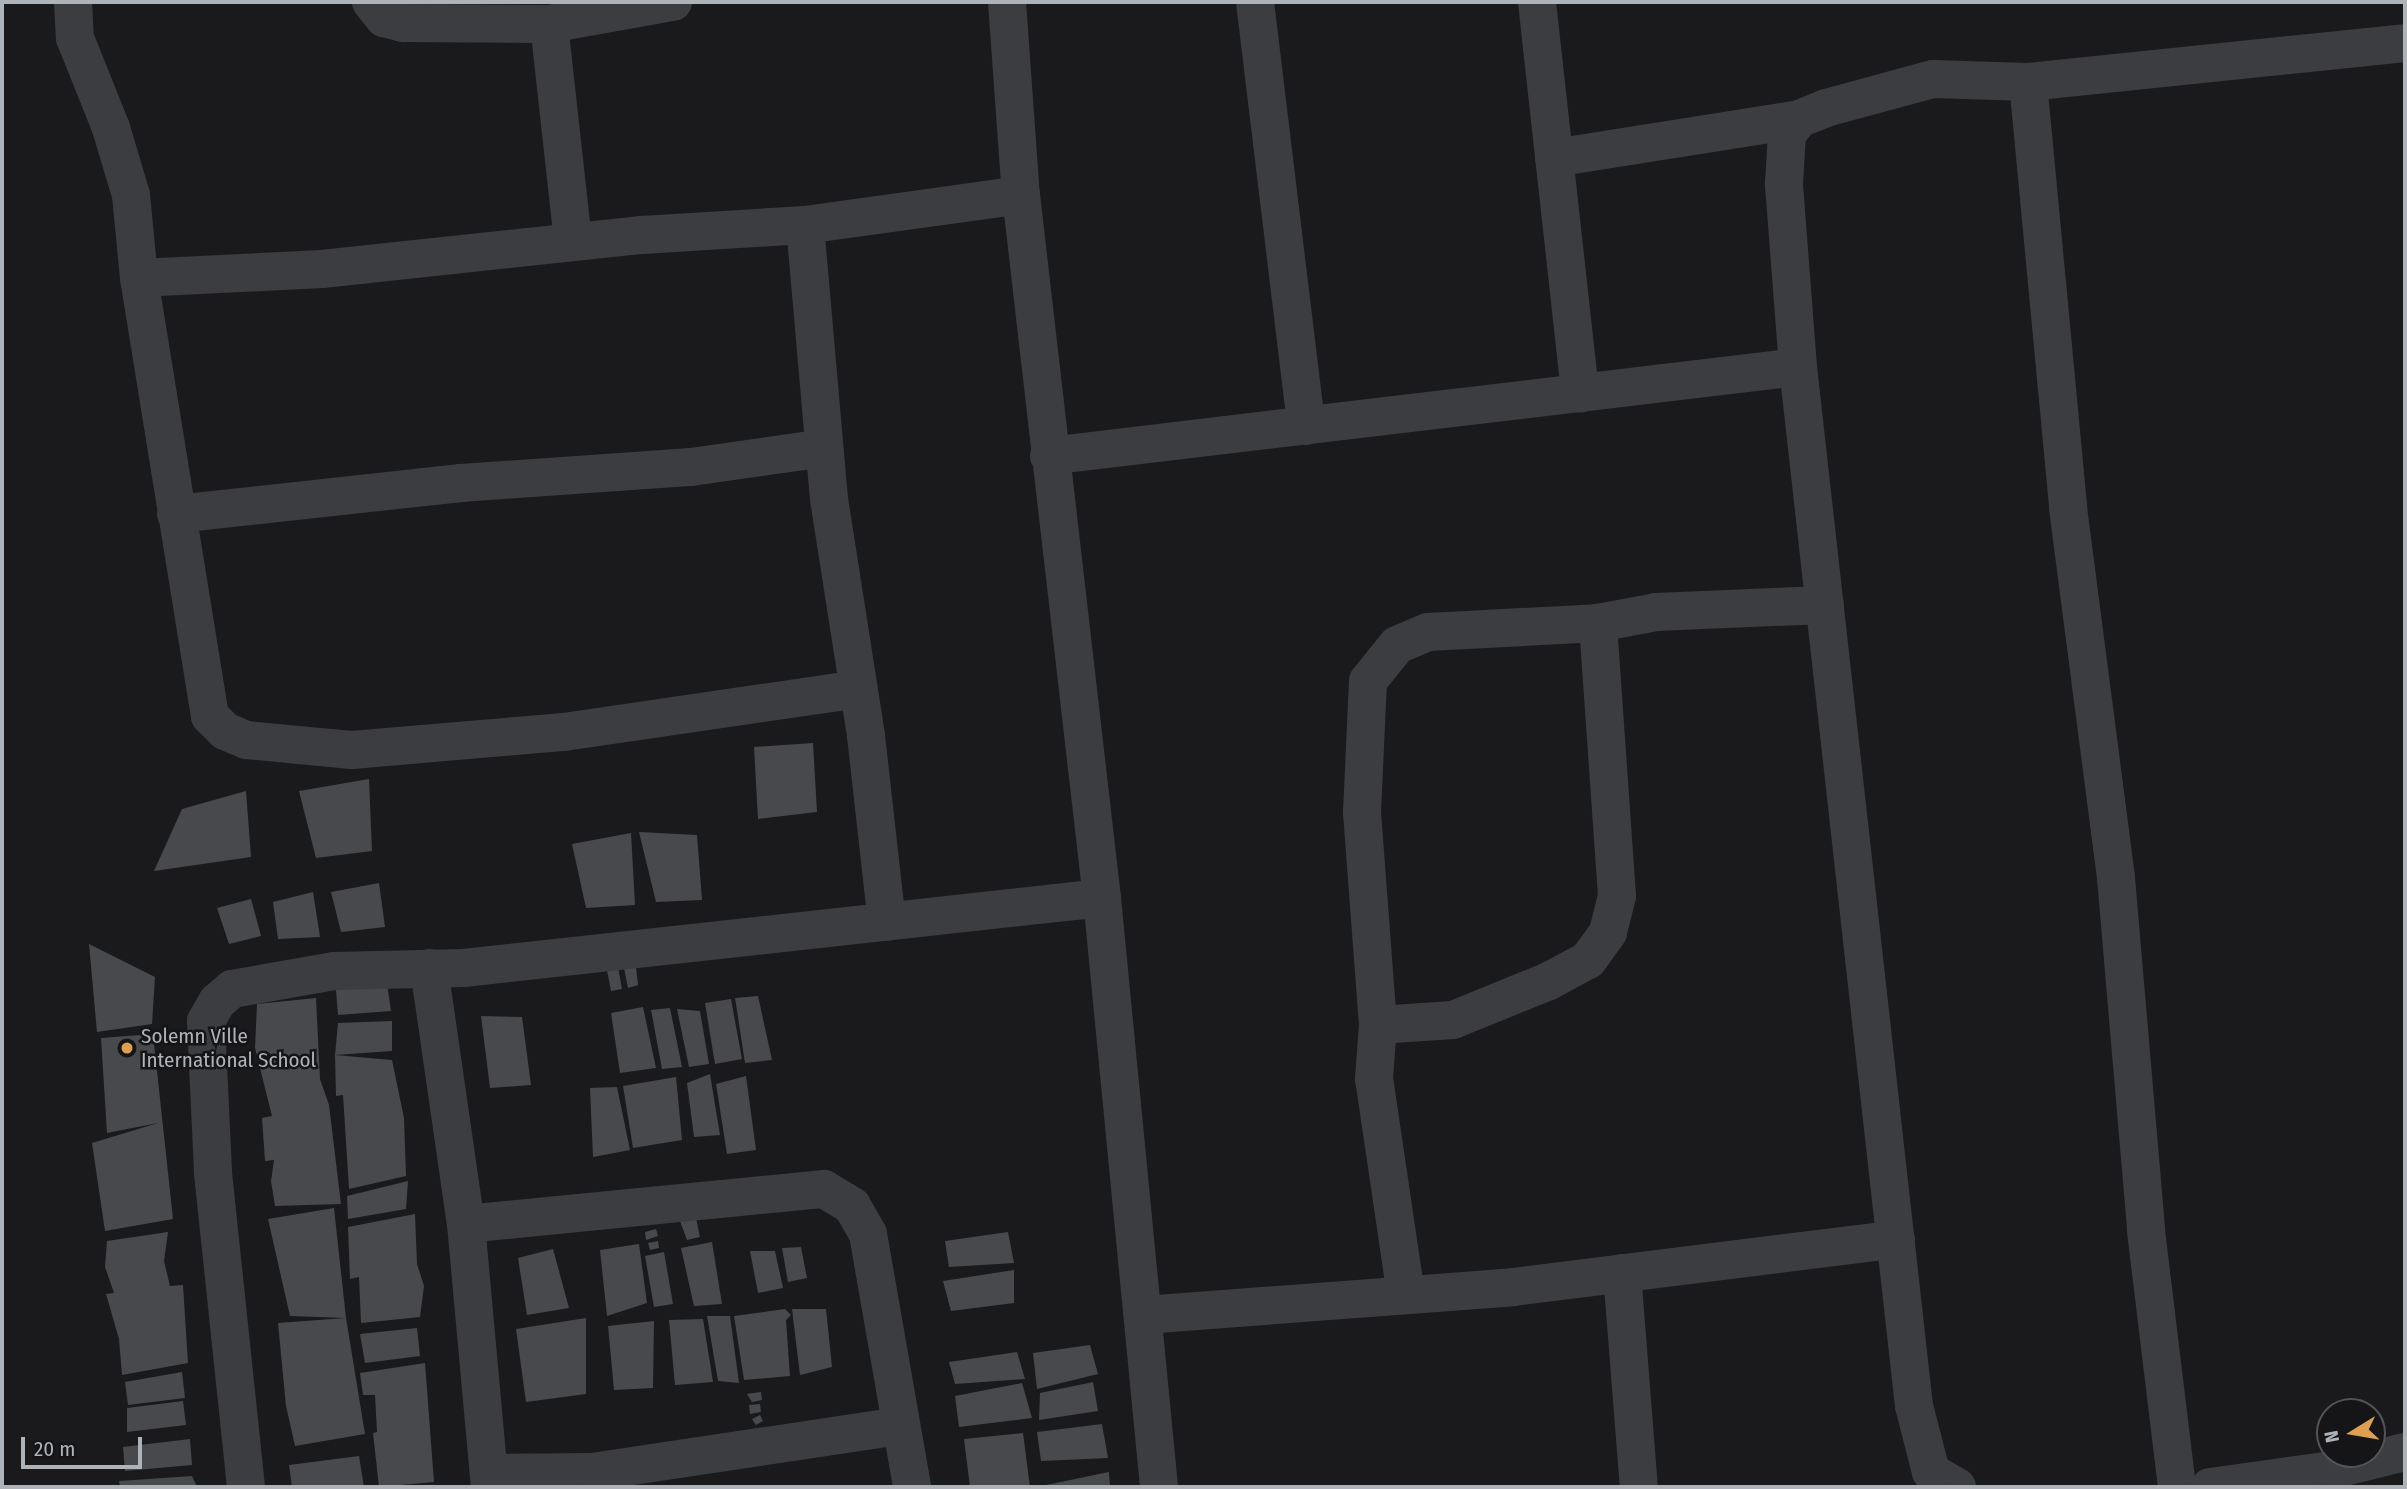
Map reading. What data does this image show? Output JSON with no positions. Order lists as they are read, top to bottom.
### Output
{
  "places": ["Solemn Ville International School"],
  "scale_bar": "20 m",
  "north": "left"
}
